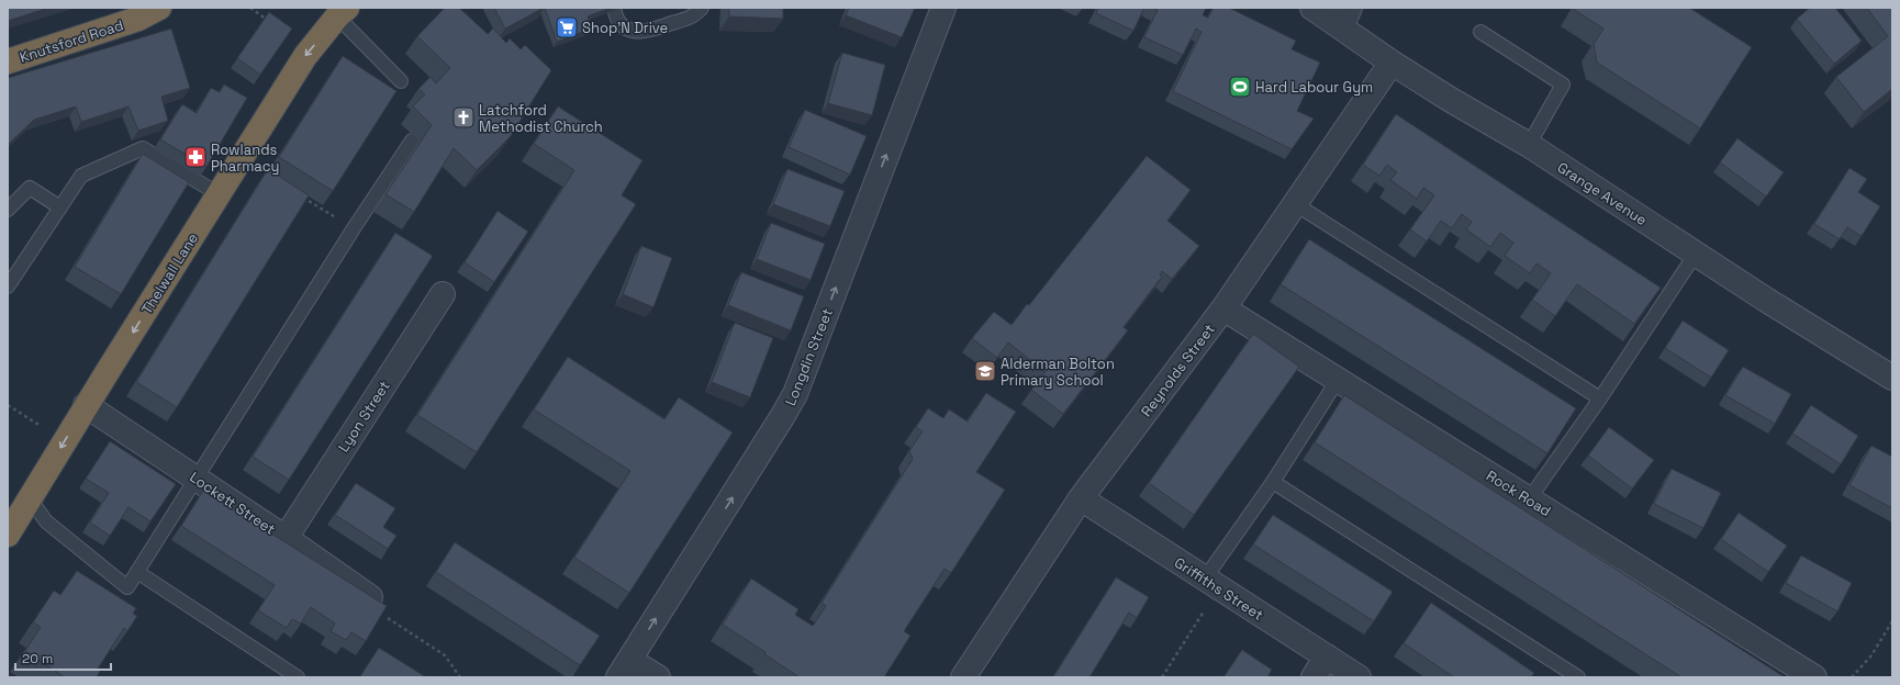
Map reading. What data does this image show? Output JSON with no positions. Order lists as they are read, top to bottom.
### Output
{
  "streets": {
    "highway": ["Knutsford Road", "Thelwall Lane"],
    "street": [
      "Grange Avenue",
      "Longdin Street",
      "Reynolds Street",
      "Lyon Street",
      "Rock Road",
      "Lockett Street",
      "Griffiths Street"
    ]
  },
  "crossings": [
    ["Grange Avenue", "Reynolds Street"],
    ["Thelwall Lane", "Lockett Street"],
    ["Reynolds Street", "Rock Road"],
    ["Reynolds Street", "Griffiths Street"],
    ["Lyon Street", "Lockett Street"]
  ],
  "one_way": ["Thelwall Lane", "Longdin Street"],
  "places": {
    "supermarket": ["Shop'N Drive"],
    "sports": ["Hard Labour Gym"],
    "church": ["Latchford Methodist Church"],
    "pharmacy": ["Rowlands Pharmacy"],
    "school or university": ["Alderman Bolton Primary School"]
  },
  "scale_bar": "20 m"
}
